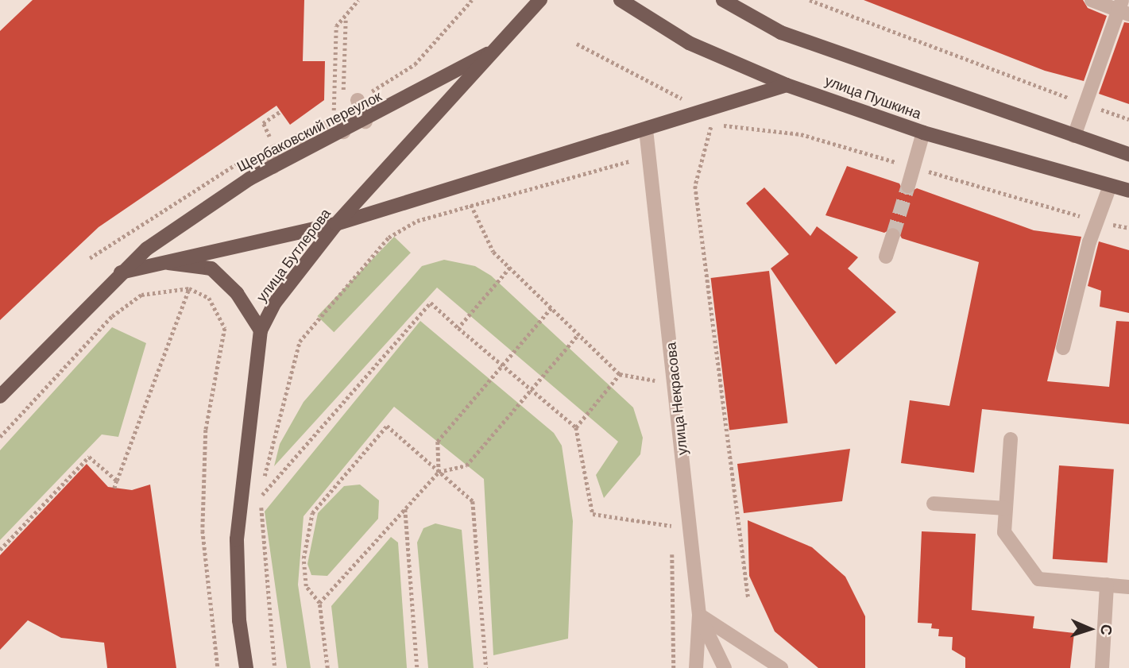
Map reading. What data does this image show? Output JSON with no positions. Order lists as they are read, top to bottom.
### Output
{
  "streets": {
    "main road": ["улица Пушкина", "Щербаковский переулок", "улица Бутлерова"],
    "street": ["улица Некрасова"]
  },
  "crossings": [
    ["Щербаковский переулок", "улица Бутлерова"]
  ],
  "north": "right"
}
